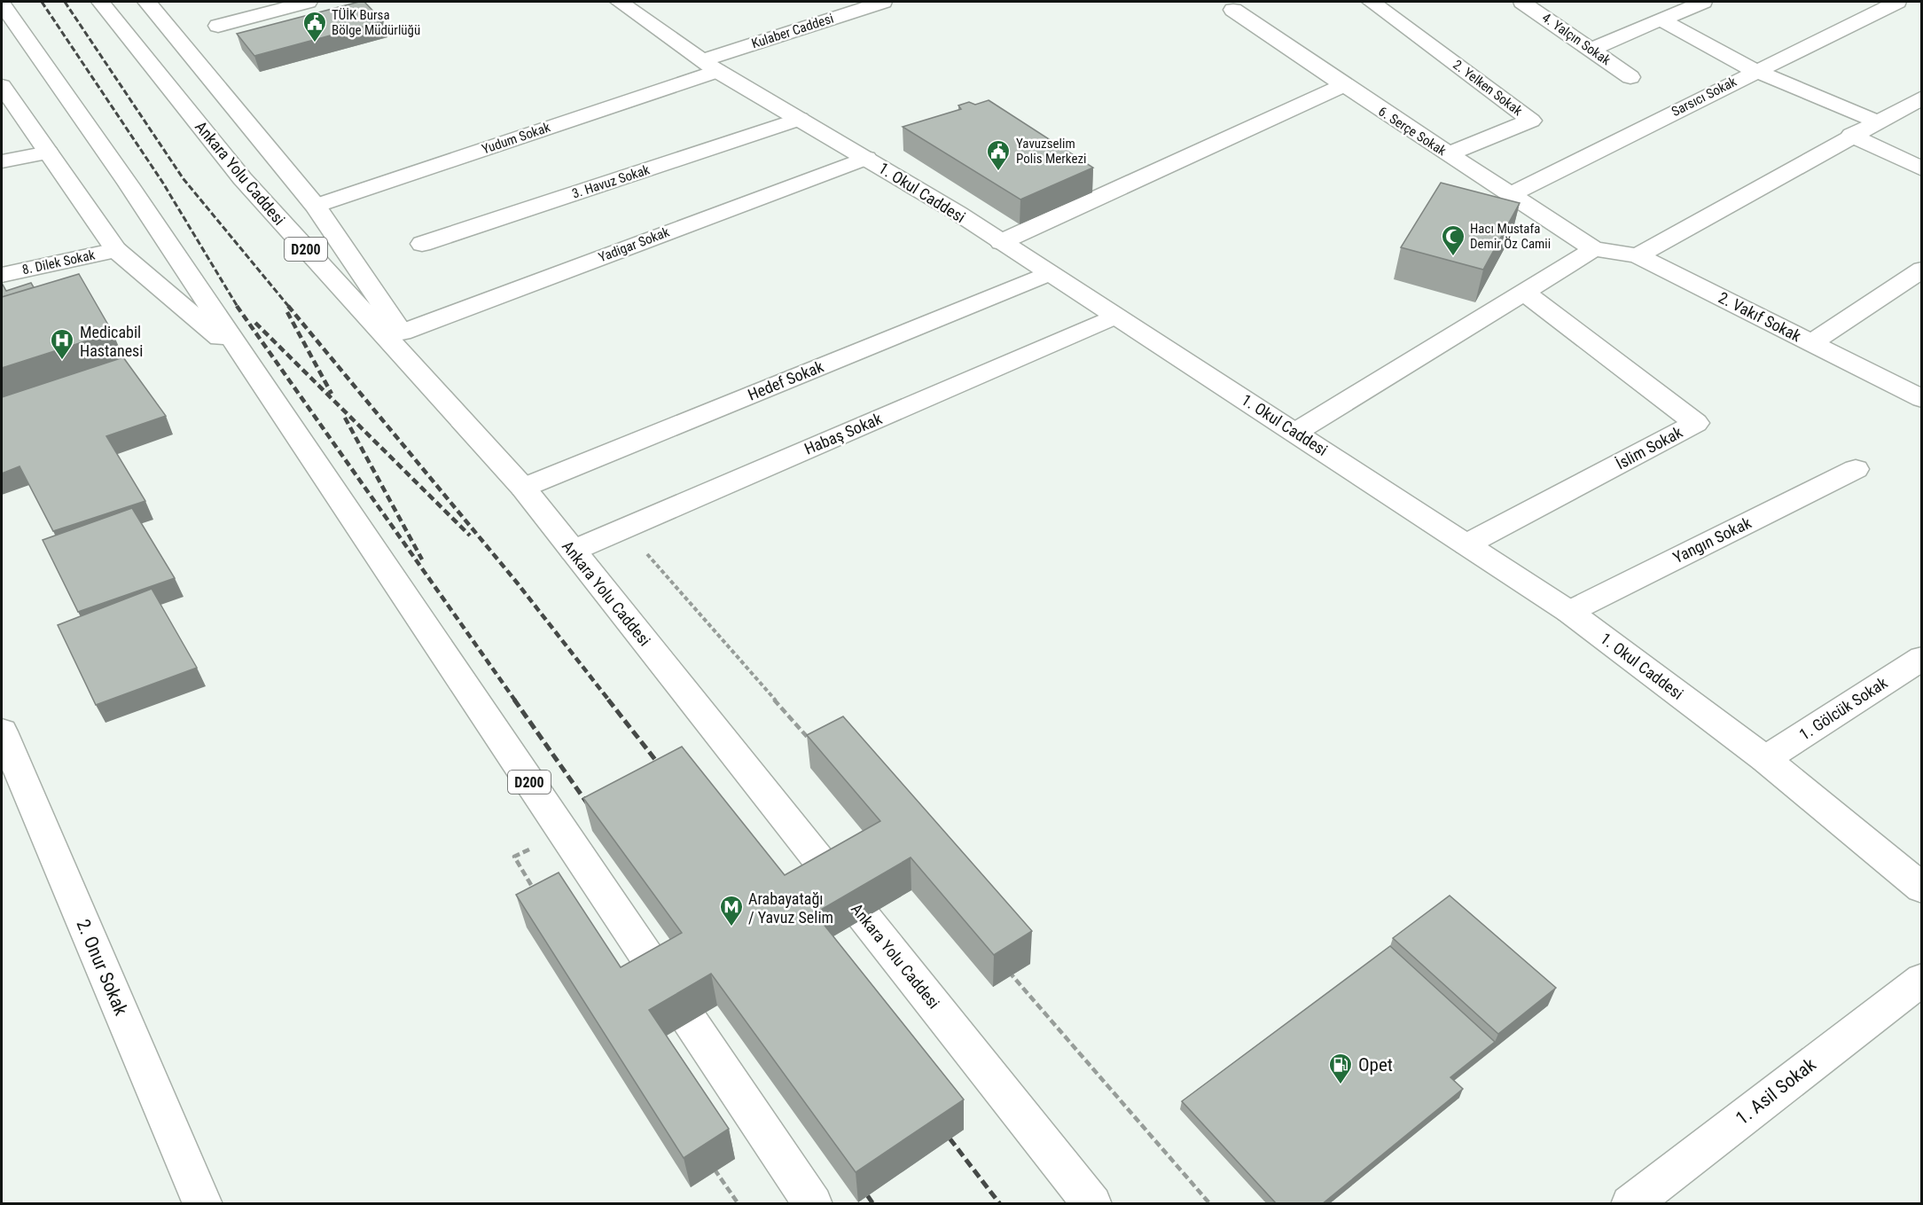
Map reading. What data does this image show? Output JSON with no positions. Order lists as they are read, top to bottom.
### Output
{
  "streets": {
    "main road": [
      "Kulaber Caddesi",
      "4. Yalçın Sokak",
      "2. Yelken Sokak",
      "Sarsıcı Sokak",
      "6. Serçe Sokak",
      "Yudum Sokak",
      "Ankara Yolu Caddesi",
      "3. Havuz Sokak",
      "1. Okul Caddesi",
      "Yadigar Sokak",
      "D200",
      "8. Dilek Sokak",
      "2. Vakıf Sokak",
      "Hedef Sokak",
      "Habaş Sokak",
      "İslim Sokak",
      "Yangın Sokak",
      "1. Gölcük Sokak",
      "2. Onur Sokak",
      "1. Asil Sokak"
    ]
  },
  "crossings": [
    ["Kulaber Caddesi", "Yudum Sokak"],
    ["Kulaber Caddesi", "1. Okul Caddesi"],
    ["2. Yelken Sokak", "6. Serçe Sokak"],
    ["Sarsıcı Sokak", "6. Serçe Sokak"],
    ["6. Serçe Sokak", "2. Vakıf Sokak"],
    ["Yudum Sokak", "1. Okul Caddesi"],
    ["Yudum Sokak", "D200"],
    ["Ankara Yolu Caddesi", "D200"],
    ["Ankara Yolu Caddesi", "Hedef Sokak"],
    ["Ankara Yolu Caddesi", "Habaş Sokak"],
    ["3. Havuz Sokak", "1. Okul Caddesi"],
    ["1. Okul Caddesi", "Yadigar Sokak"],
    ["1. Okul Caddesi", "Hedef Sokak"],
    ["1. Okul Caddesi", "Habaş Sokak"],
    ["1. Okul Caddesi", "İslim Sokak"],
    ["1. Okul Caddesi", "Yangın Sokak"],
    ["1. Okul Caddesi", "1. Gölcük Sokak"],
    ["Yadigar Sokak", "D200"],
    ["D200", "Hedef Sokak"]
  ],
  "places": {
    "public building": ["TÜİK Bursa Bölge Müdürlüğü", "Yavuzselim Polis Merkezi"],
    "mosque": ["Hacı Mustafa Demir Öz Camii"],
    "hospital": ["Medicabil Hastanesi"],
    "metro station": ["Arabayatağı / Yavuz Selim"],
    "fuel station": ["Opet"]
  }
}
